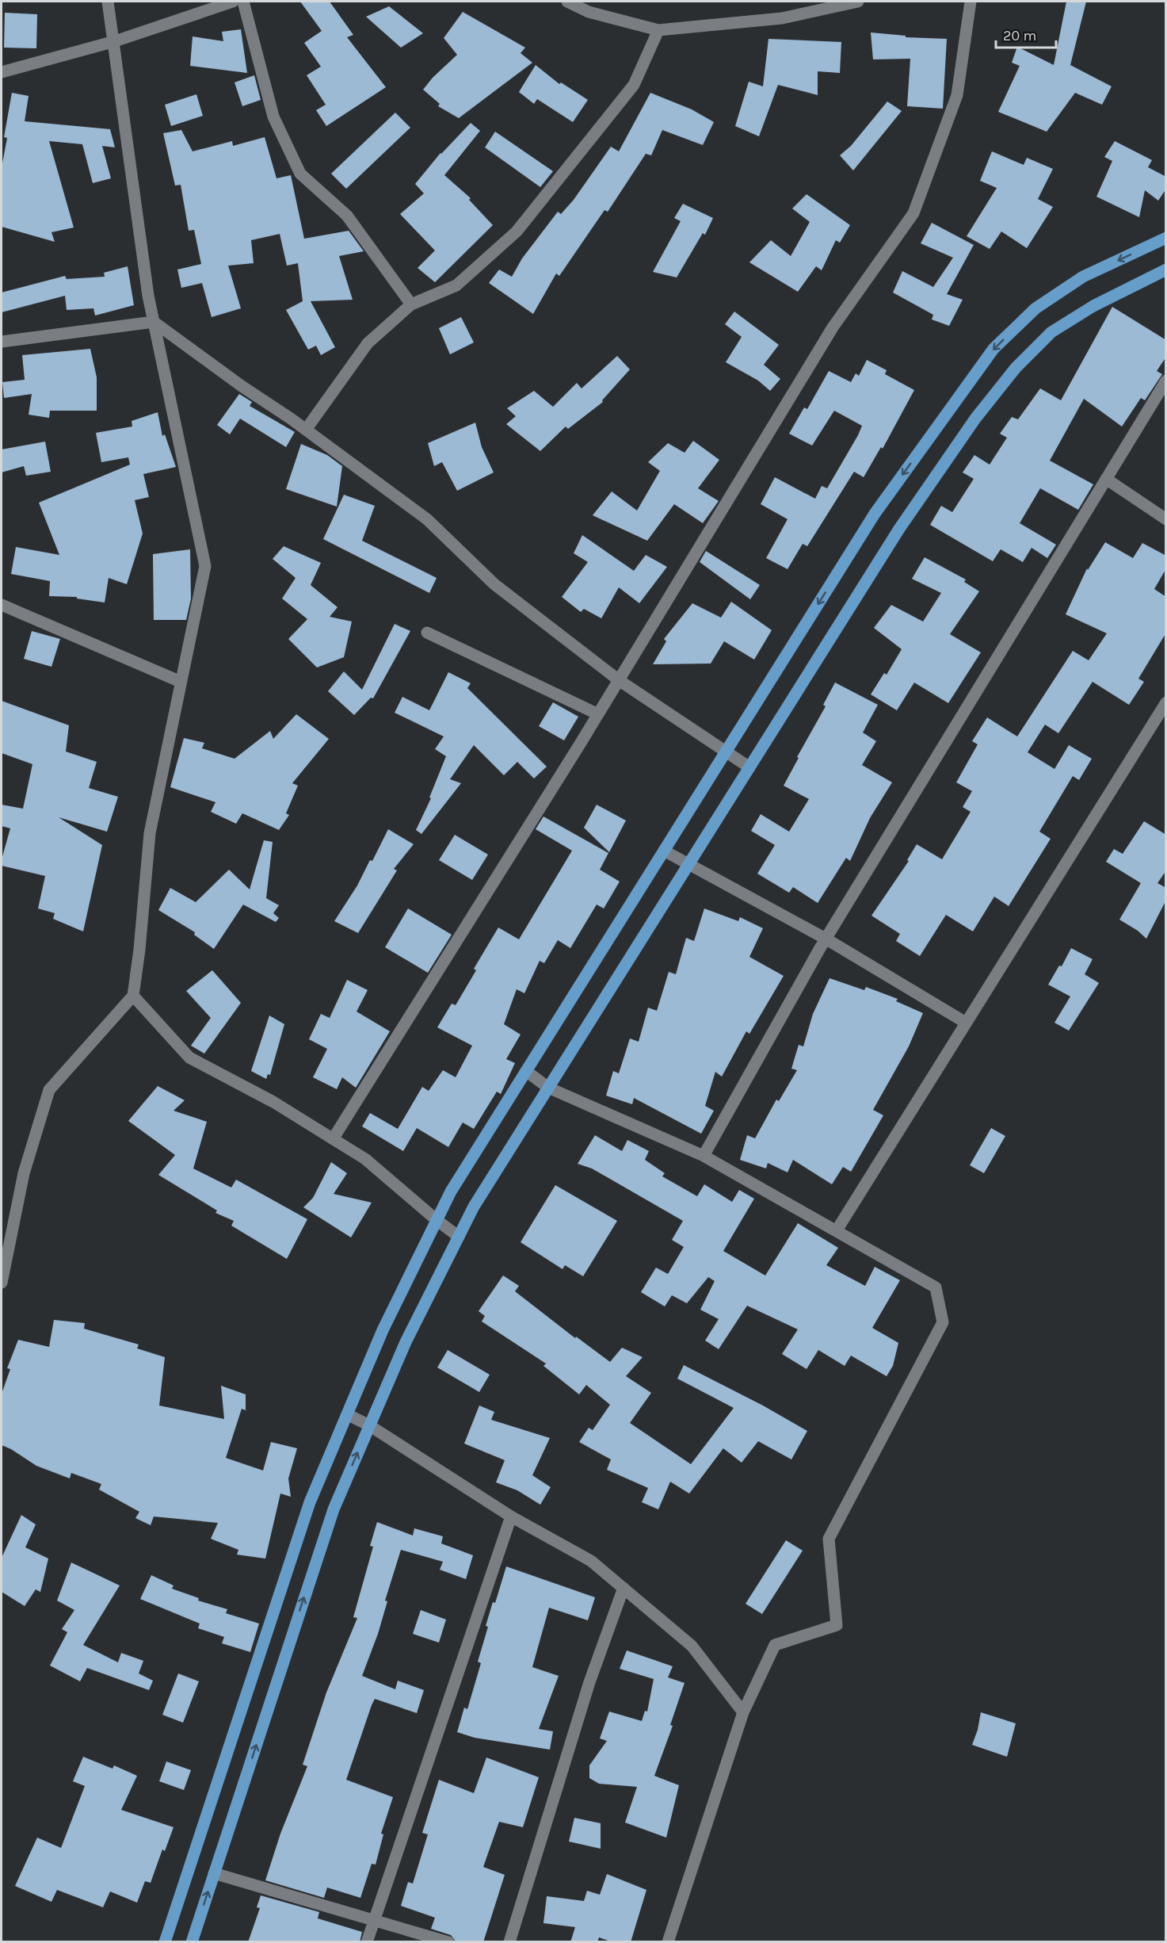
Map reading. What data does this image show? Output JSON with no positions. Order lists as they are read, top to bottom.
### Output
{
  "scale_bar": "20 m"
}
